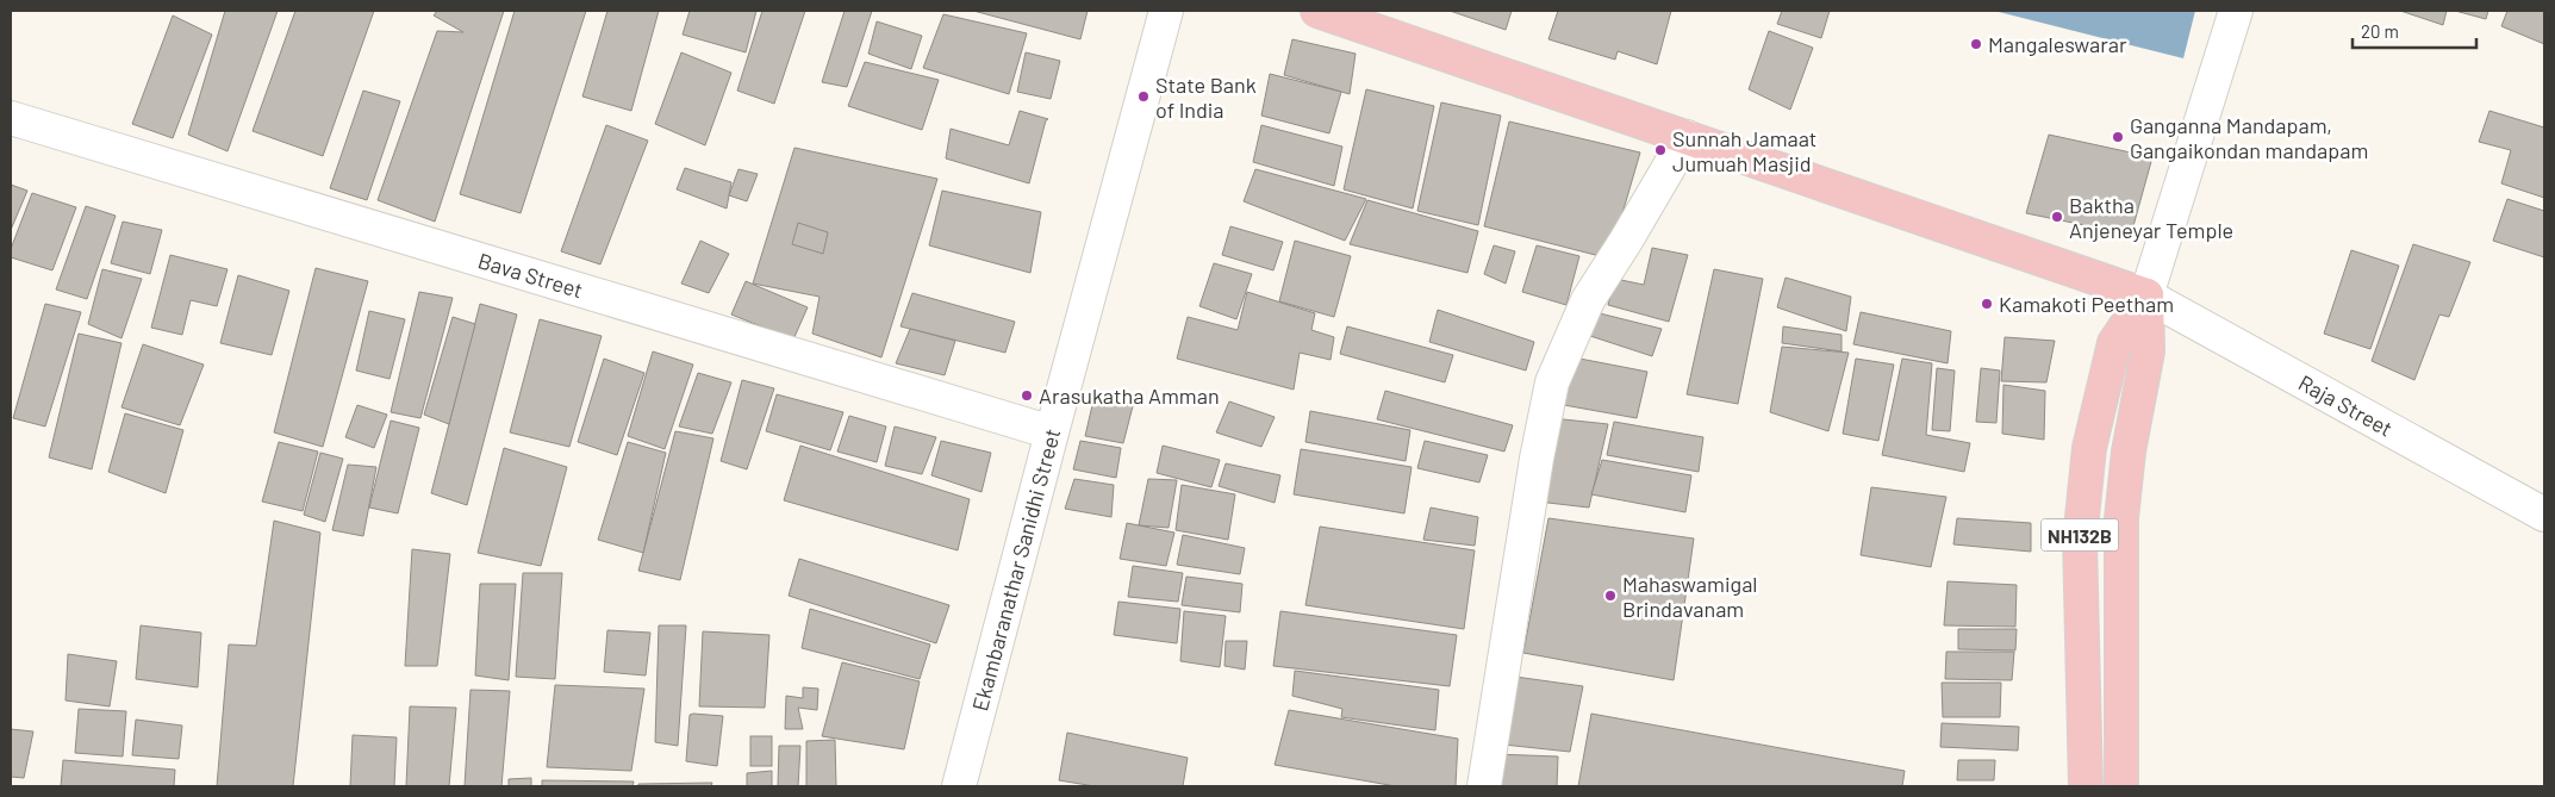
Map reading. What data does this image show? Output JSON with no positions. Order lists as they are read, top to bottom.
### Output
{
  "streets": {
    "highway": ["NH132B"],
    "street": ["Bava Street", "Raja Street", "Ekambaranathar Sanidhi Street"]
  },
  "crossings": [
    ["Bava Street", "Ekambaranathar Sanidhi Street"],
    ["Raja Street", "NH132B"]
  ],
  "places": [
    "Mangaleswarar",
    "State Bank of India",
    "Ganganna Mandapam, Gangaikondan mandapam",
    "Sunnah Jamaat Jumuah Masjid",
    "Baktha Anjeneyar Temple",
    "Kamakoti Peetham",
    "Arasukatha Amman",
    "Mahaswamigal Brindavanam"
  ],
  "scale_bar": "20 m"
}
